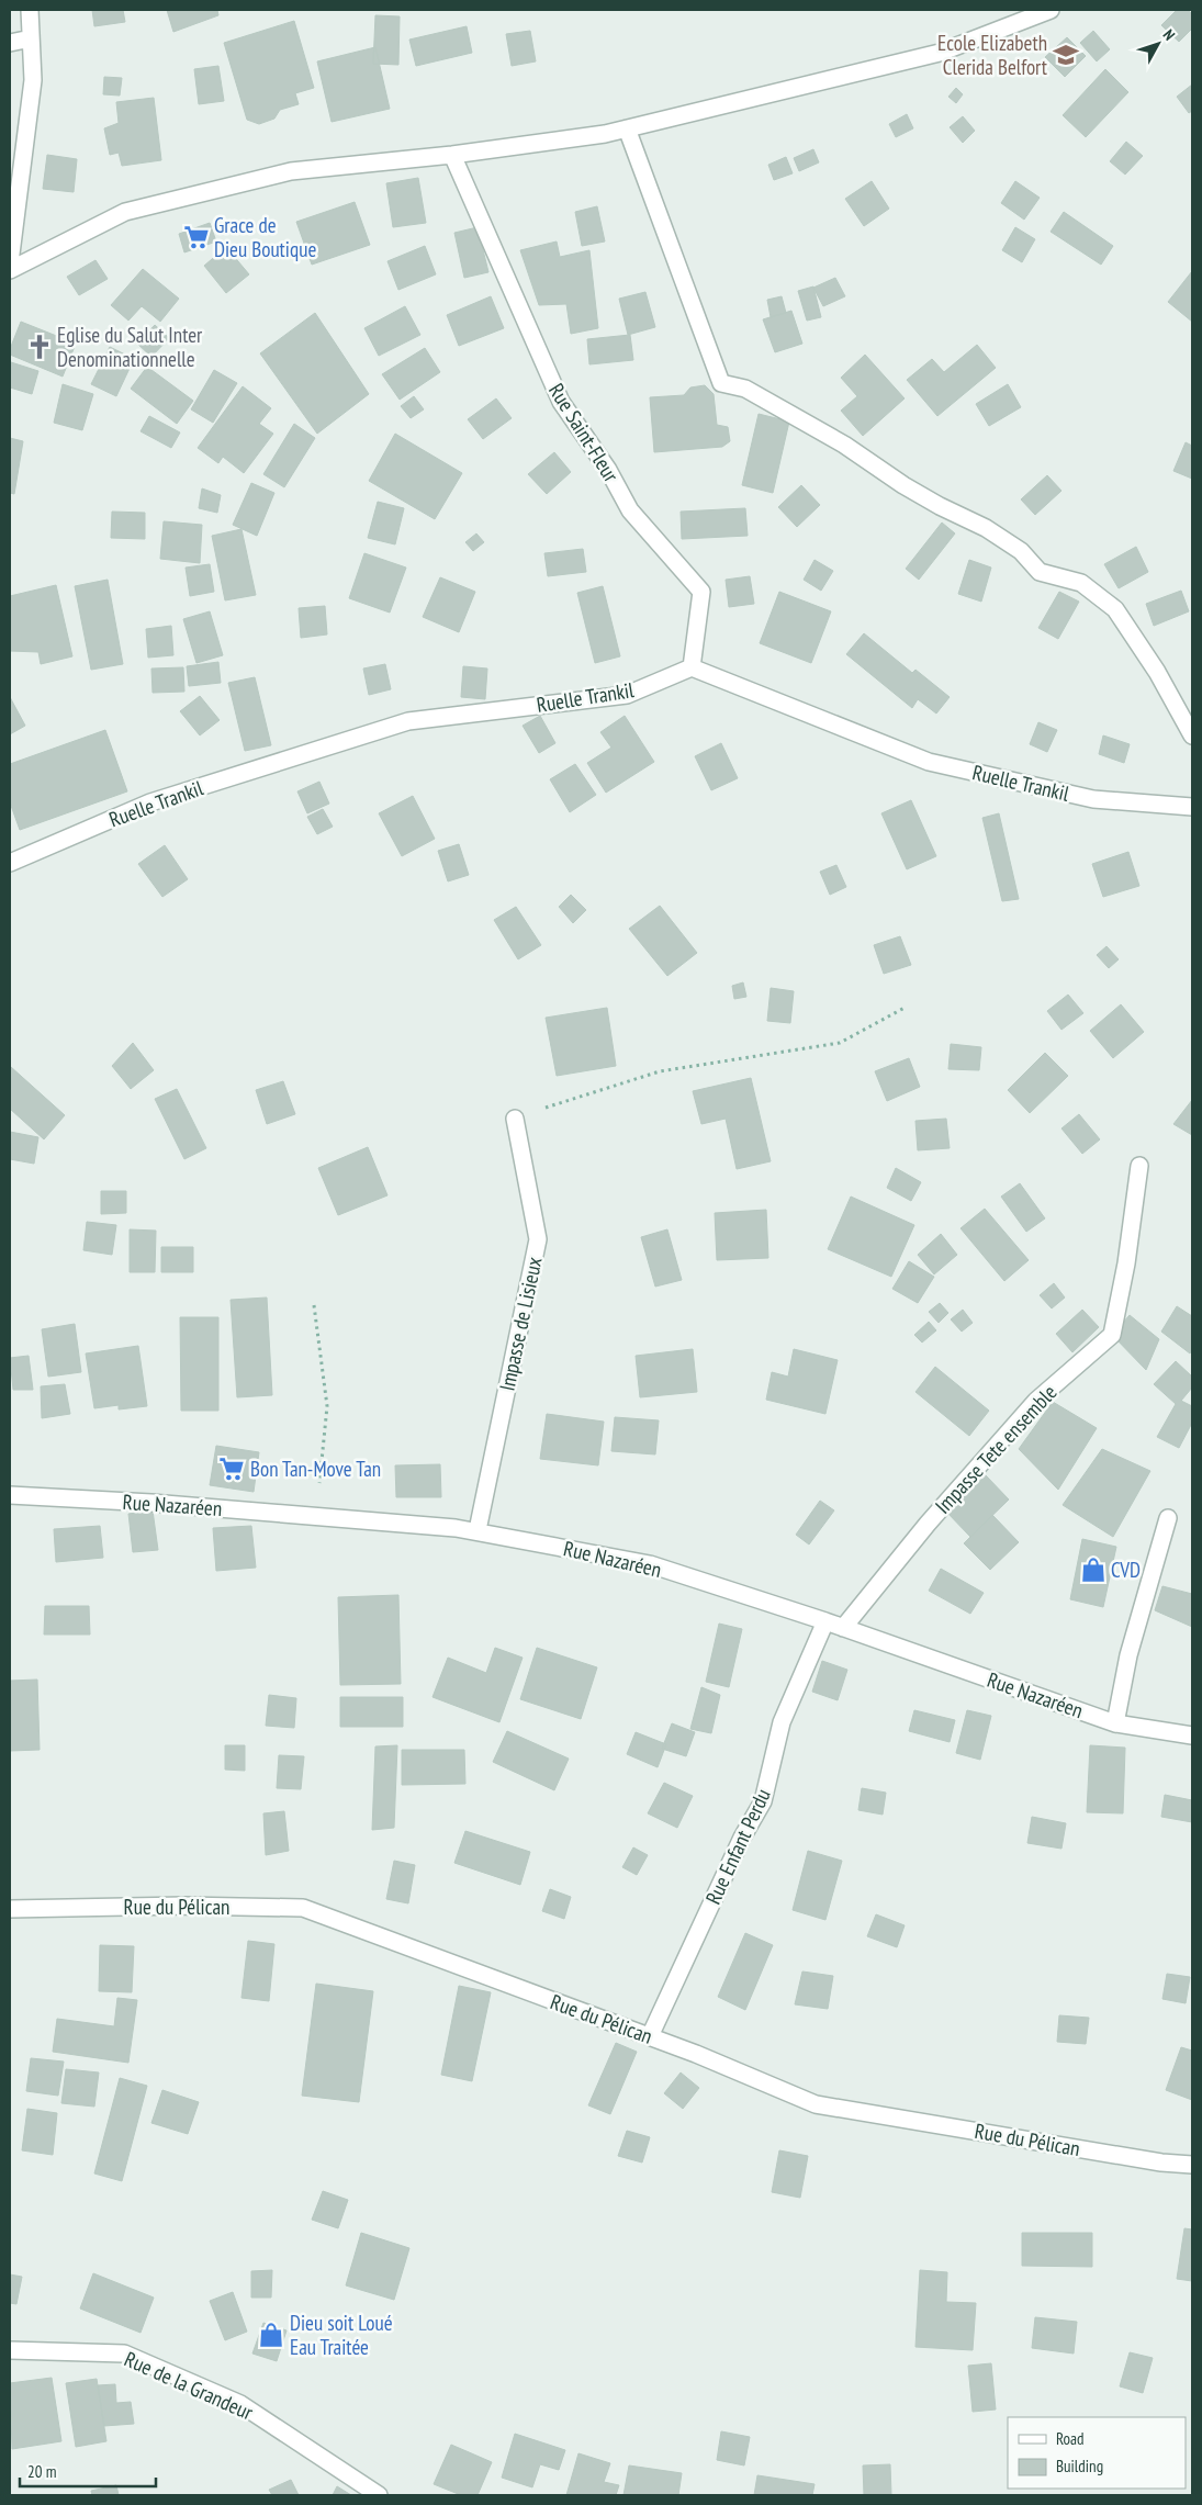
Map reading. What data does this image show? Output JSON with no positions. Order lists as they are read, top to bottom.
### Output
{
  "streets": {
    "street": [
      "Rue Saint-Fleur",
      "Ruelle Trankil",
      "Impasse de Lisieux",
      "Impasse Tete ensemble",
      "Rue Nazaréen",
      "Rue Enfant Perdu",
      "Rue du Pélican",
      "Rue de la Grandeur"
    ]
  },
  "crossings": [
    ["Rue Saint-Fleur", "Ruelle Trankil"],
    ["Impasse de Lisieux", "Rue Nazaréen"],
    ["Impasse Tete ensemble", "Rue Nazaréen"],
    ["Rue Nazaréen", "Rue Enfant Perdu"],
    ["Rue Enfant Perdu", "Rue du Pélican"]
  ],
  "places": {
    "school or university": ["Ecole Elizabeth Clerida Belfort"],
    "supermarket": ["Grace de Dieu Boutique", "Bon Tan-Move Tan"],
    "church": ["Eglise du Salut Inter Denominationnelle"],
    "shop": ["CVD", "Dieu soit Loué Eau Traitée"]
  },
  "legend": ["Road", "Building"],
  "scale_bar": "20 m",
  "north": "top right"
}
